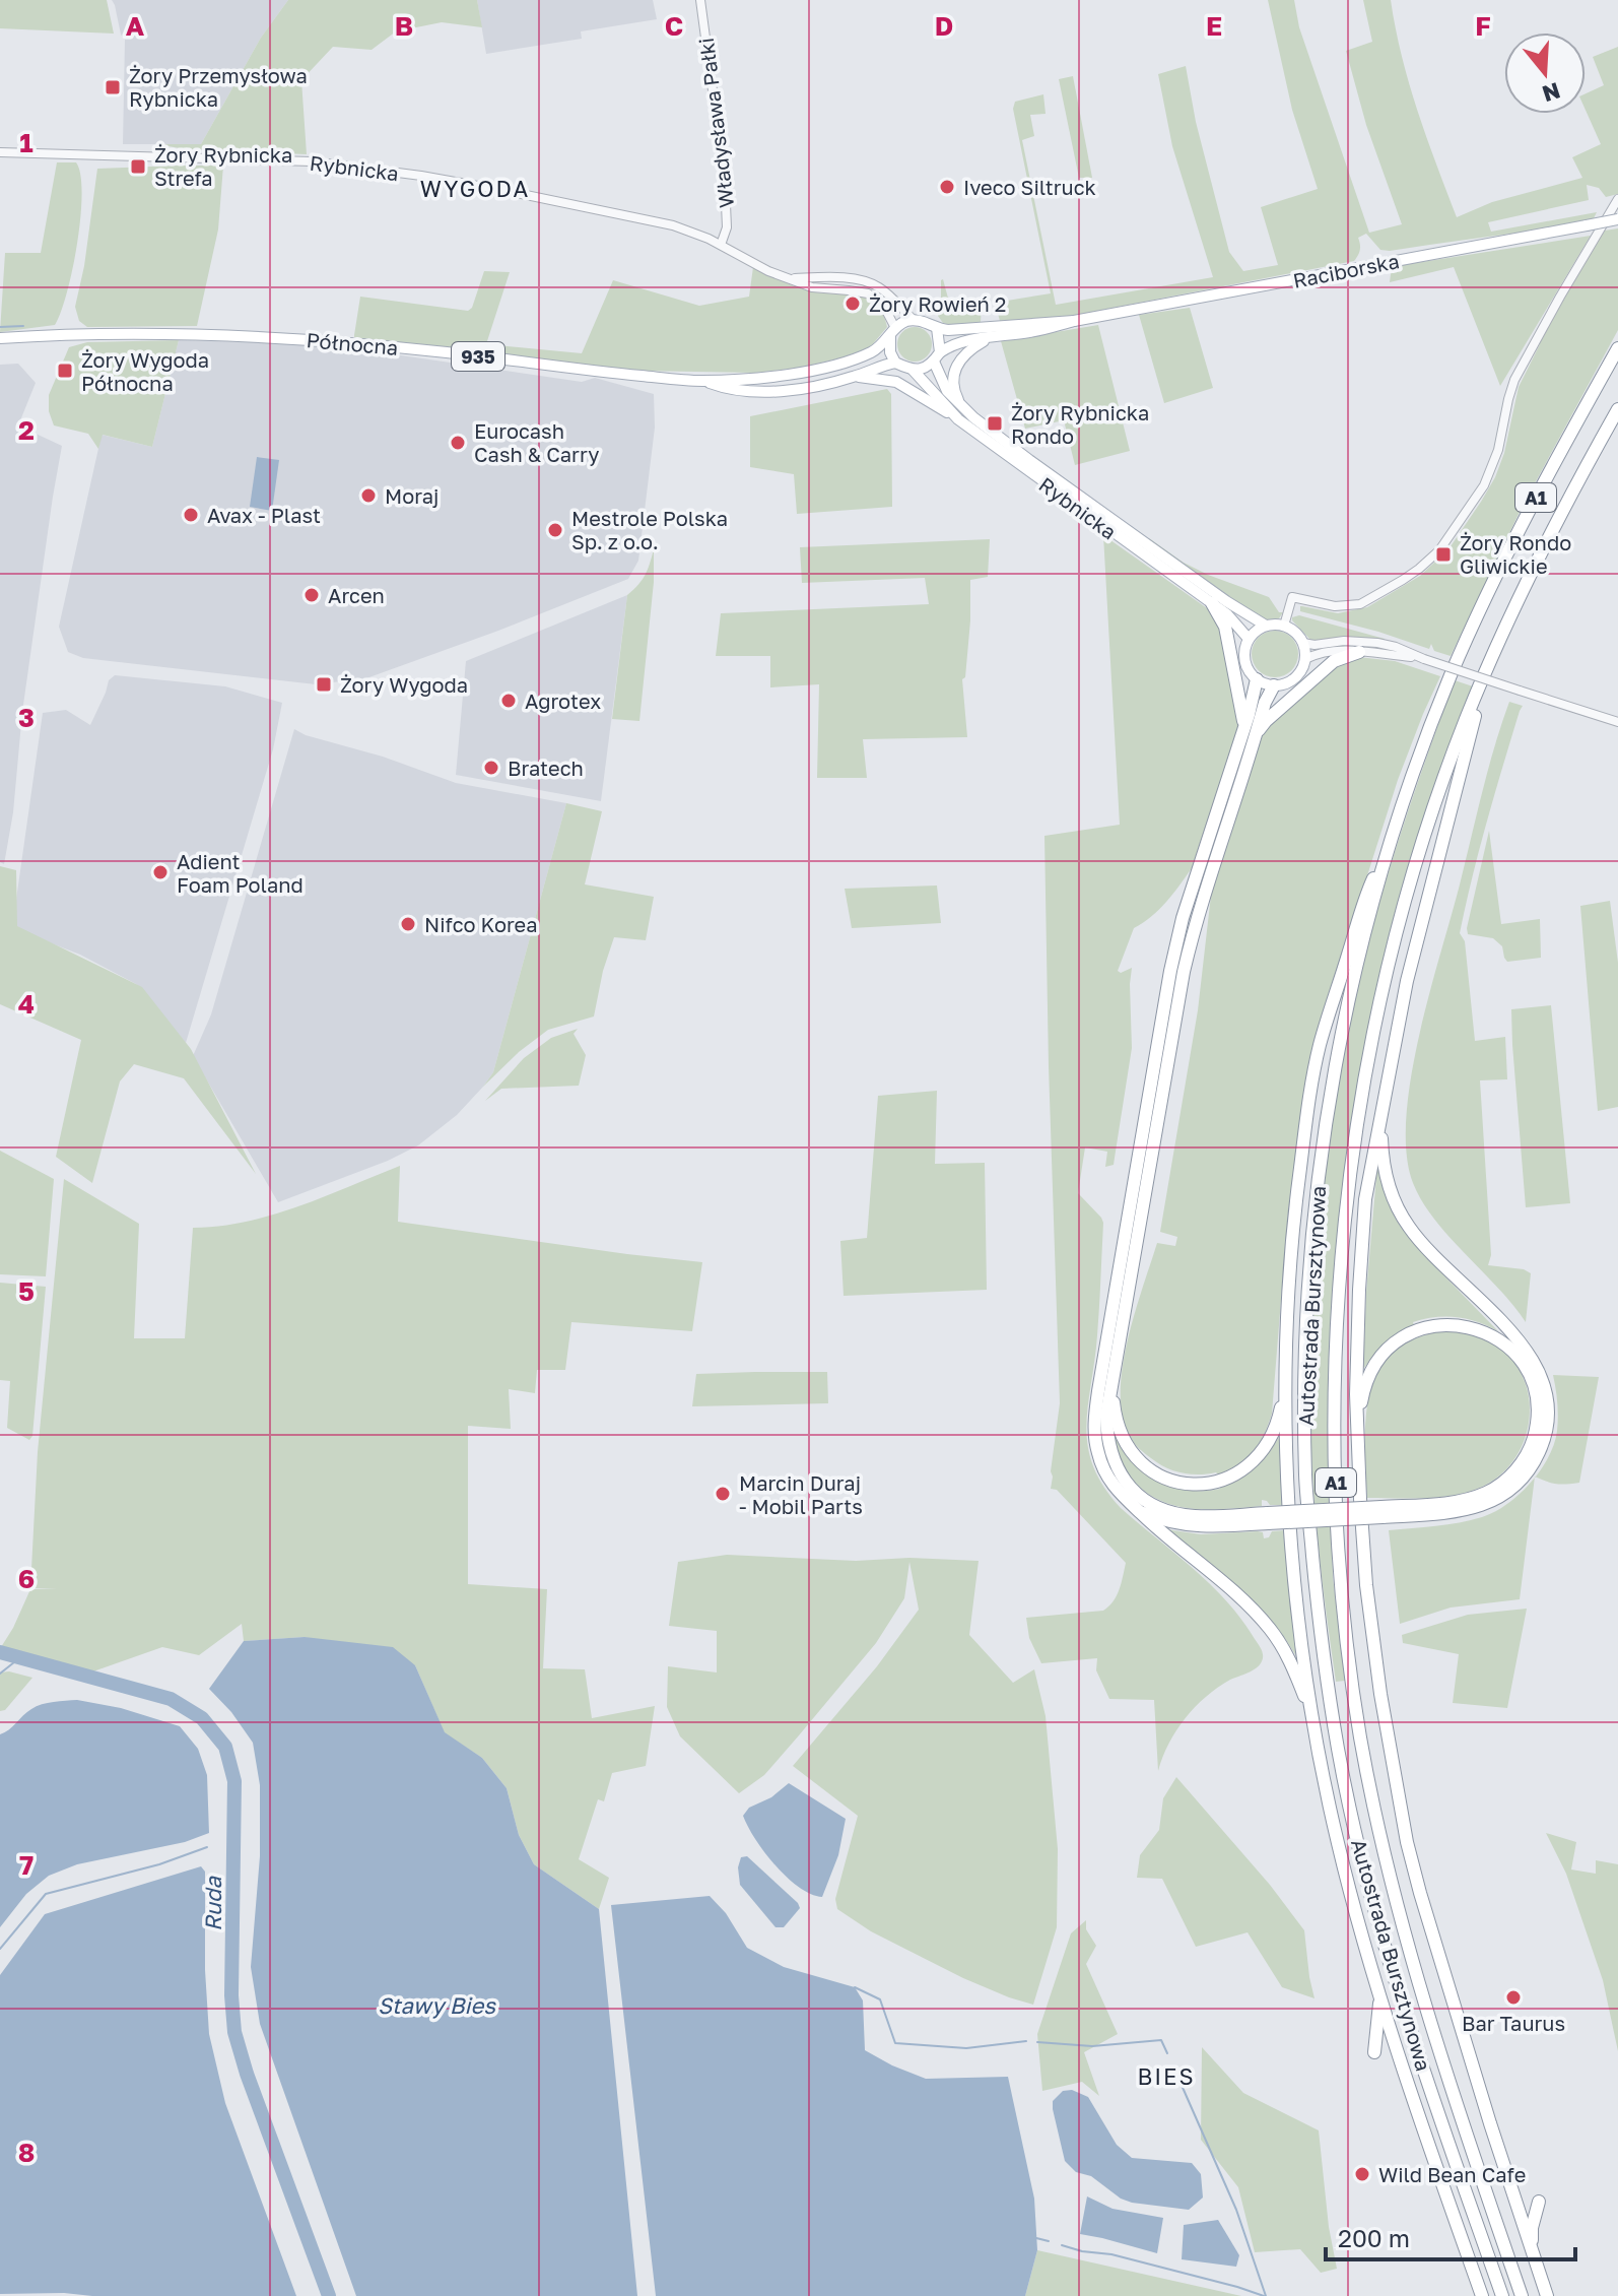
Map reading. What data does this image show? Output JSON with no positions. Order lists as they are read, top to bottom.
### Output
{
  "streets": {
    "highway": ["A1", "Autostrada Bursztynowa"],
    "main road": [
      "Rybnicka",
      "Raciborska",
      "Północna",
      "935"
    ],
    "street": ["Władysława Pałki"]
  },
  "crossings": [
    ["Władysława Pałki", "Rybnicka"],
    ["Rybnicka", "Raciborska"],
    ["Rybnicka", "Północna"],
    ["Rybnicka", "935"],
    ["Raciborska", "Północna"],
    ["Raciborska", "935"],
    ["Północna", "935"]
  ],
  "districts": ["WYGODA", "BIES"],
  "water": ["Ruda", "Stawy Bies"],
  "places": {
    "transit": [
      "Żory Przemysłowa Rybnicka",
      "Żory Rybnicka Strefa",
      "Żory Wygoda Północna",
      "Żory Rybnicka Rondo",
      "Żory Rondo Gliwickie",
      "Żory Wygoda"
    ],
    "other": [
      "Iveco Siltruck",
      "Żory Rowień 2",
      "Eurocash Cash & Carry",
      "Moraj",
      "Avax - Plast",
      "Mestrole Polska Sp. z o.o.",
      "Arcen",
      "Agrotex",
      "Bratech",
      "Adient Foam Poland",
      "Nifco Korea",
      "Marcin Duraj - Mobil Parts",
      "Bar Taurus",
      "Wild Bean Cafe"
    ]
  },
  "scale_bar": "200 m",
  "north": "bottom",
  "grid": {
    "columns": [
      "A",
      "B",
      "C",
      "D",
      "E",
      "F"
    ],
    "rows": [
      "1",
      "2",
      "3",
      "4",
      "5",
      "6",
      "7",
      "8"
    ]
  }
}
